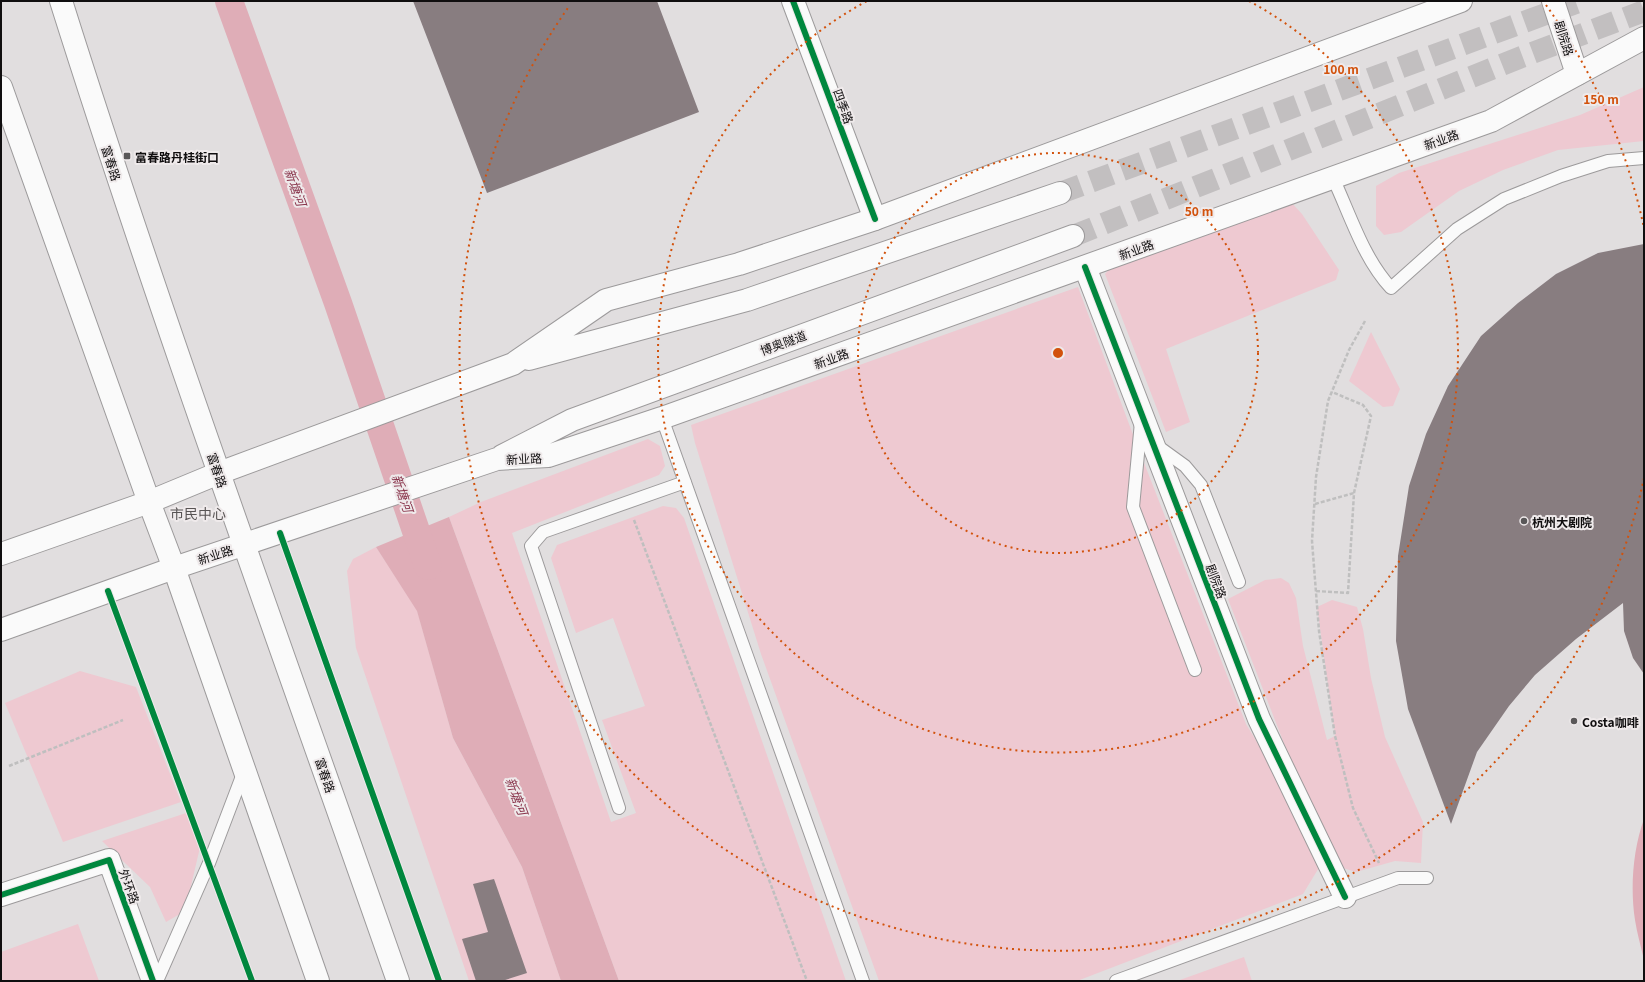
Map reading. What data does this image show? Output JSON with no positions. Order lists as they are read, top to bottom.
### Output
{
  "streets": {
    "main road": [
      "剧院路",
      "四季路",
      "新业路",
      "富春路",
      "博奥隧道",
      "外环路"
    ]
  },
  "crossings": [
    ["剧院路", "新业路"],
    ["新业路", "富春路"],
    ["新业路", "博奥隧道"]
  ],
  "districts": ["市民中心"],
  "water": ["新塘河"],
  "places": {
    "transit": ["富春路丹桂街口"],
    "other": ["杭州大剧院", "Costa咖啡"]
  },
  "rings": ["100 m", "150 m", "50 m"]
}
